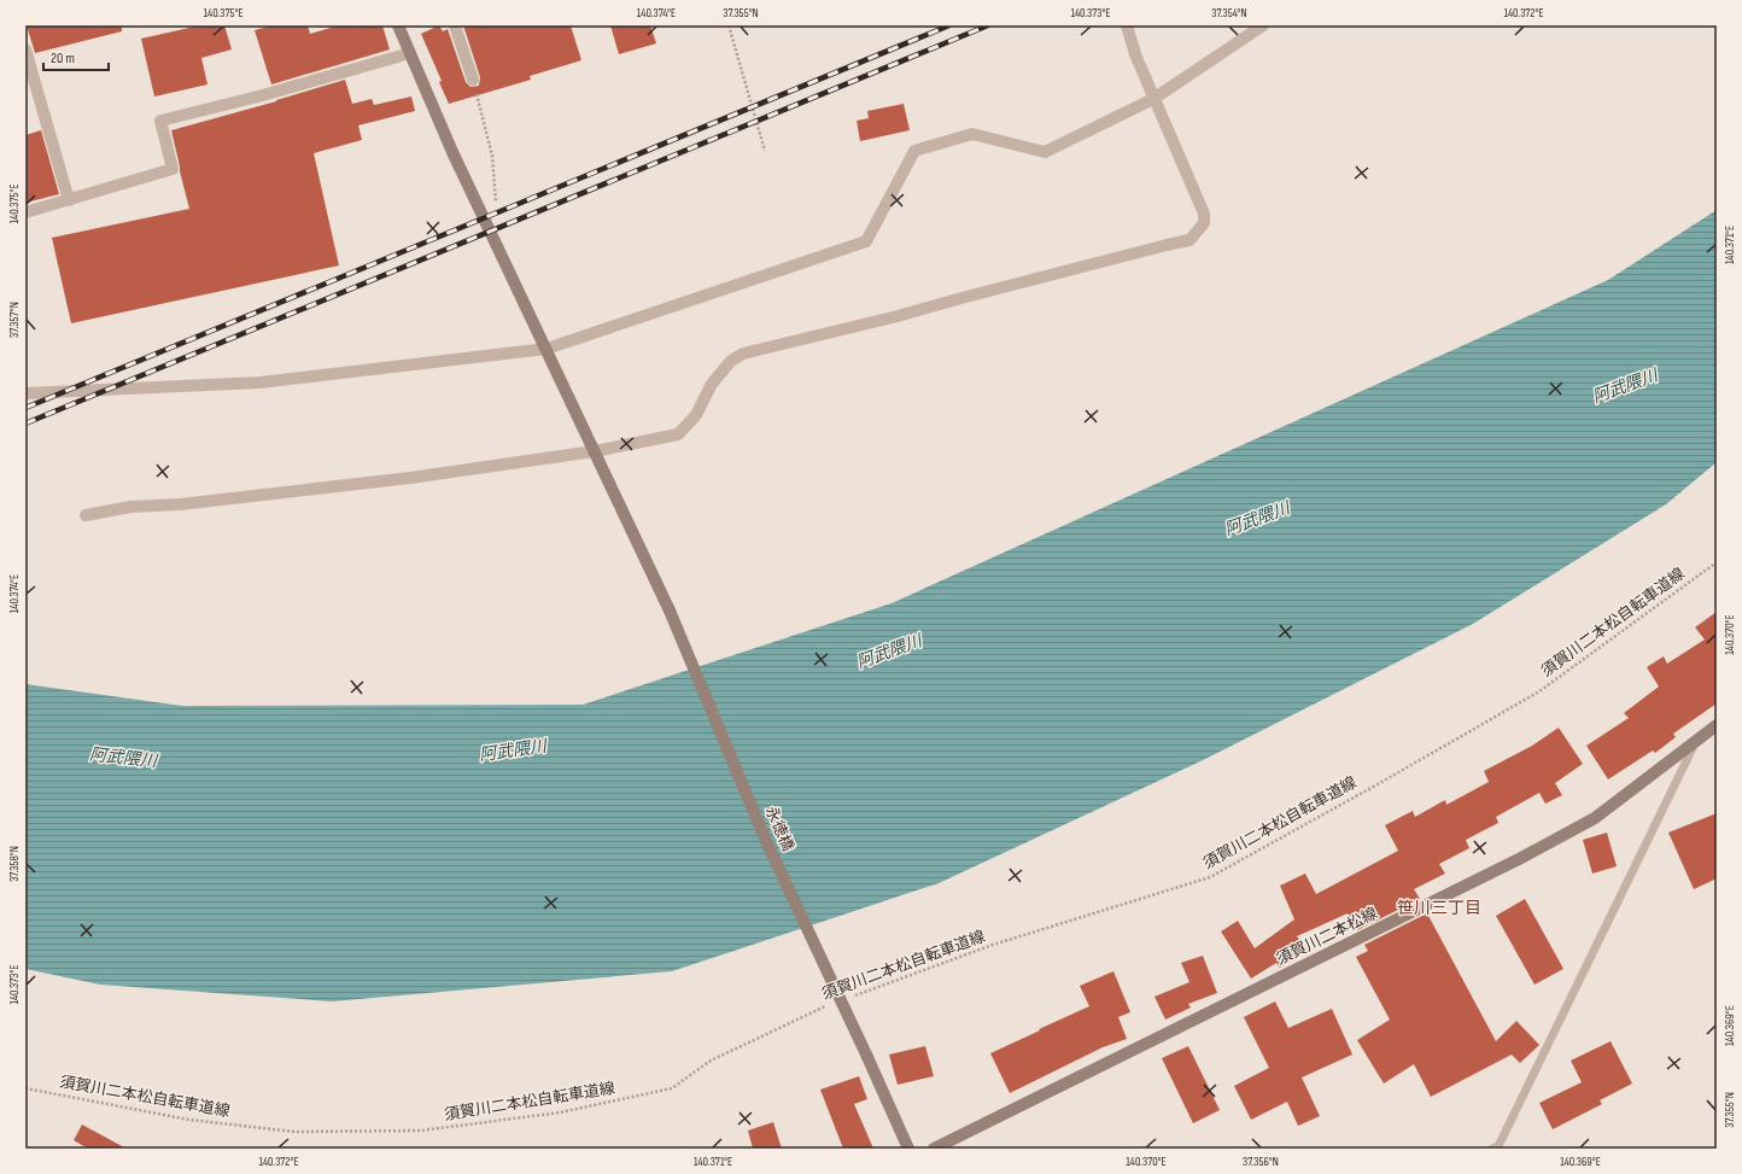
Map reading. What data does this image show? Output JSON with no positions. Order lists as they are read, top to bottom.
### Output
{
  "streets": {
    "street": ["永徳橋", "須賀川二本松線"],
    "path": ["須賀川二本松自転車道線"]
  },
  "districts": ["笹川三丁目"],
  "water": ["阿武隈川"],
  "scale_bar": "20 m",
  "coordinates": [
    "140.375°E",
    "140.374°E",
    "37.355°N",
    "140.373°E",
    "37.354°N",
    "140.372°E",
    "140.371°E",
    "37.357°N",
    "140.370°E",
    "37.358°N",
    "140.369°E",
    "37.356°N"
  ]
}
